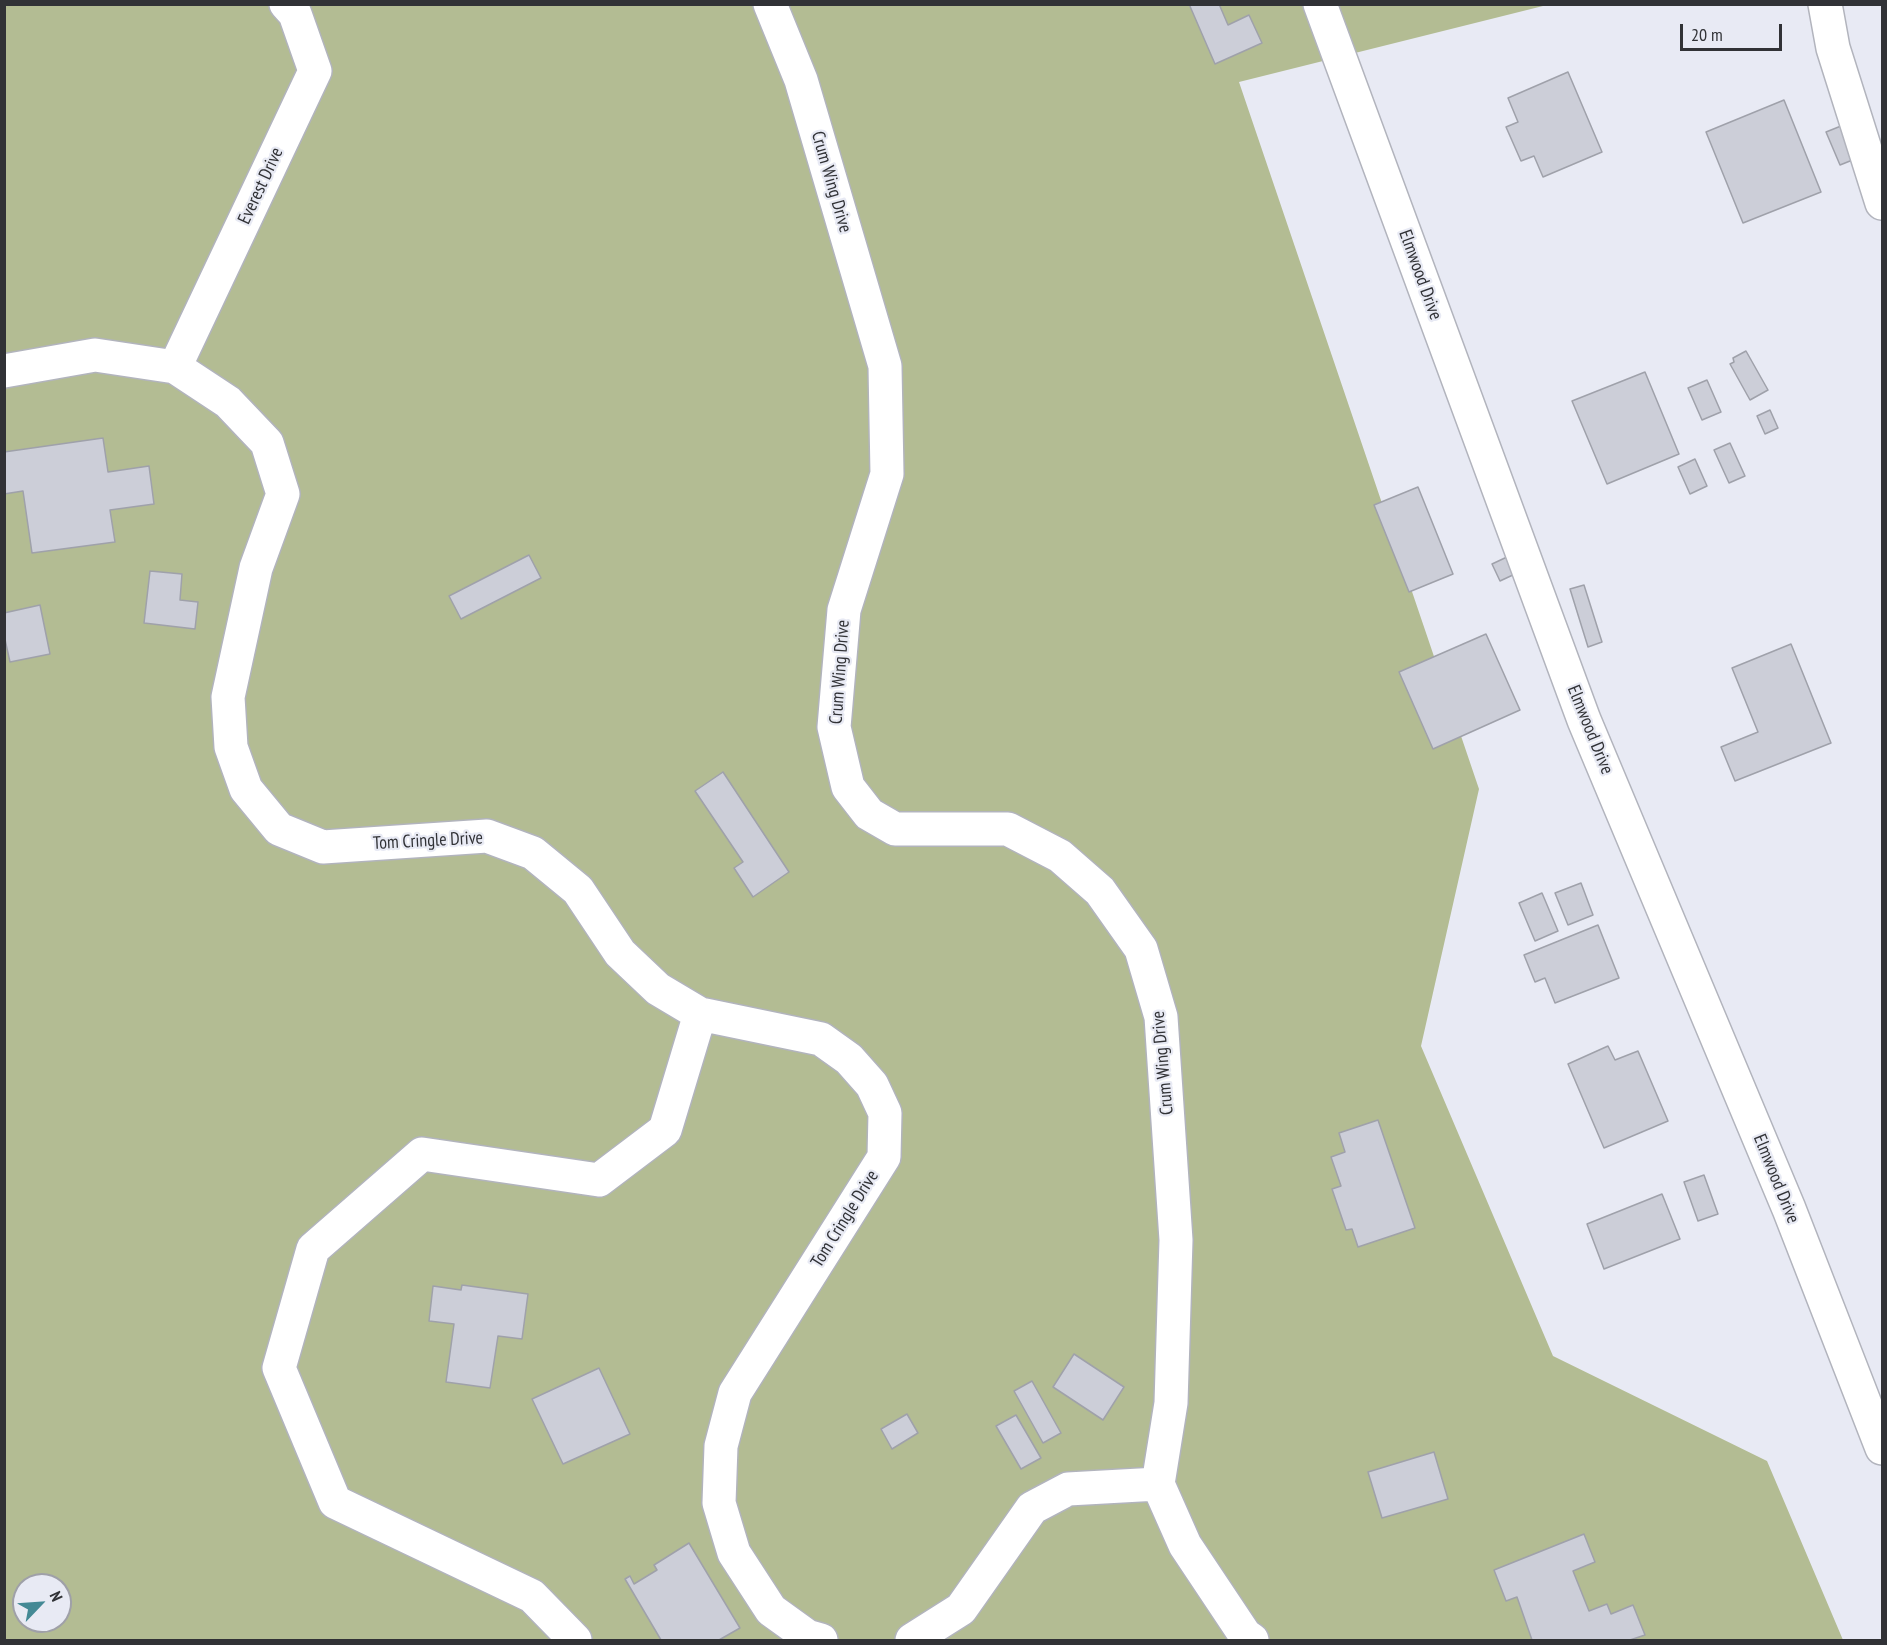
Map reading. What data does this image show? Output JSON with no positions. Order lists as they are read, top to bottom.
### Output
{
  "streets": {
    "street": [
      "Crum Wing Drive",
      "Everest Drive",
      "Elmwood Drive",
      "Tom Cringle Drive"
    ]
  },
  "crossings": [
    ["Everest Drive", "Tom Cringle Drive"]
  ],
  "scale_bar": "20 m",
  "north": "top right"
}
